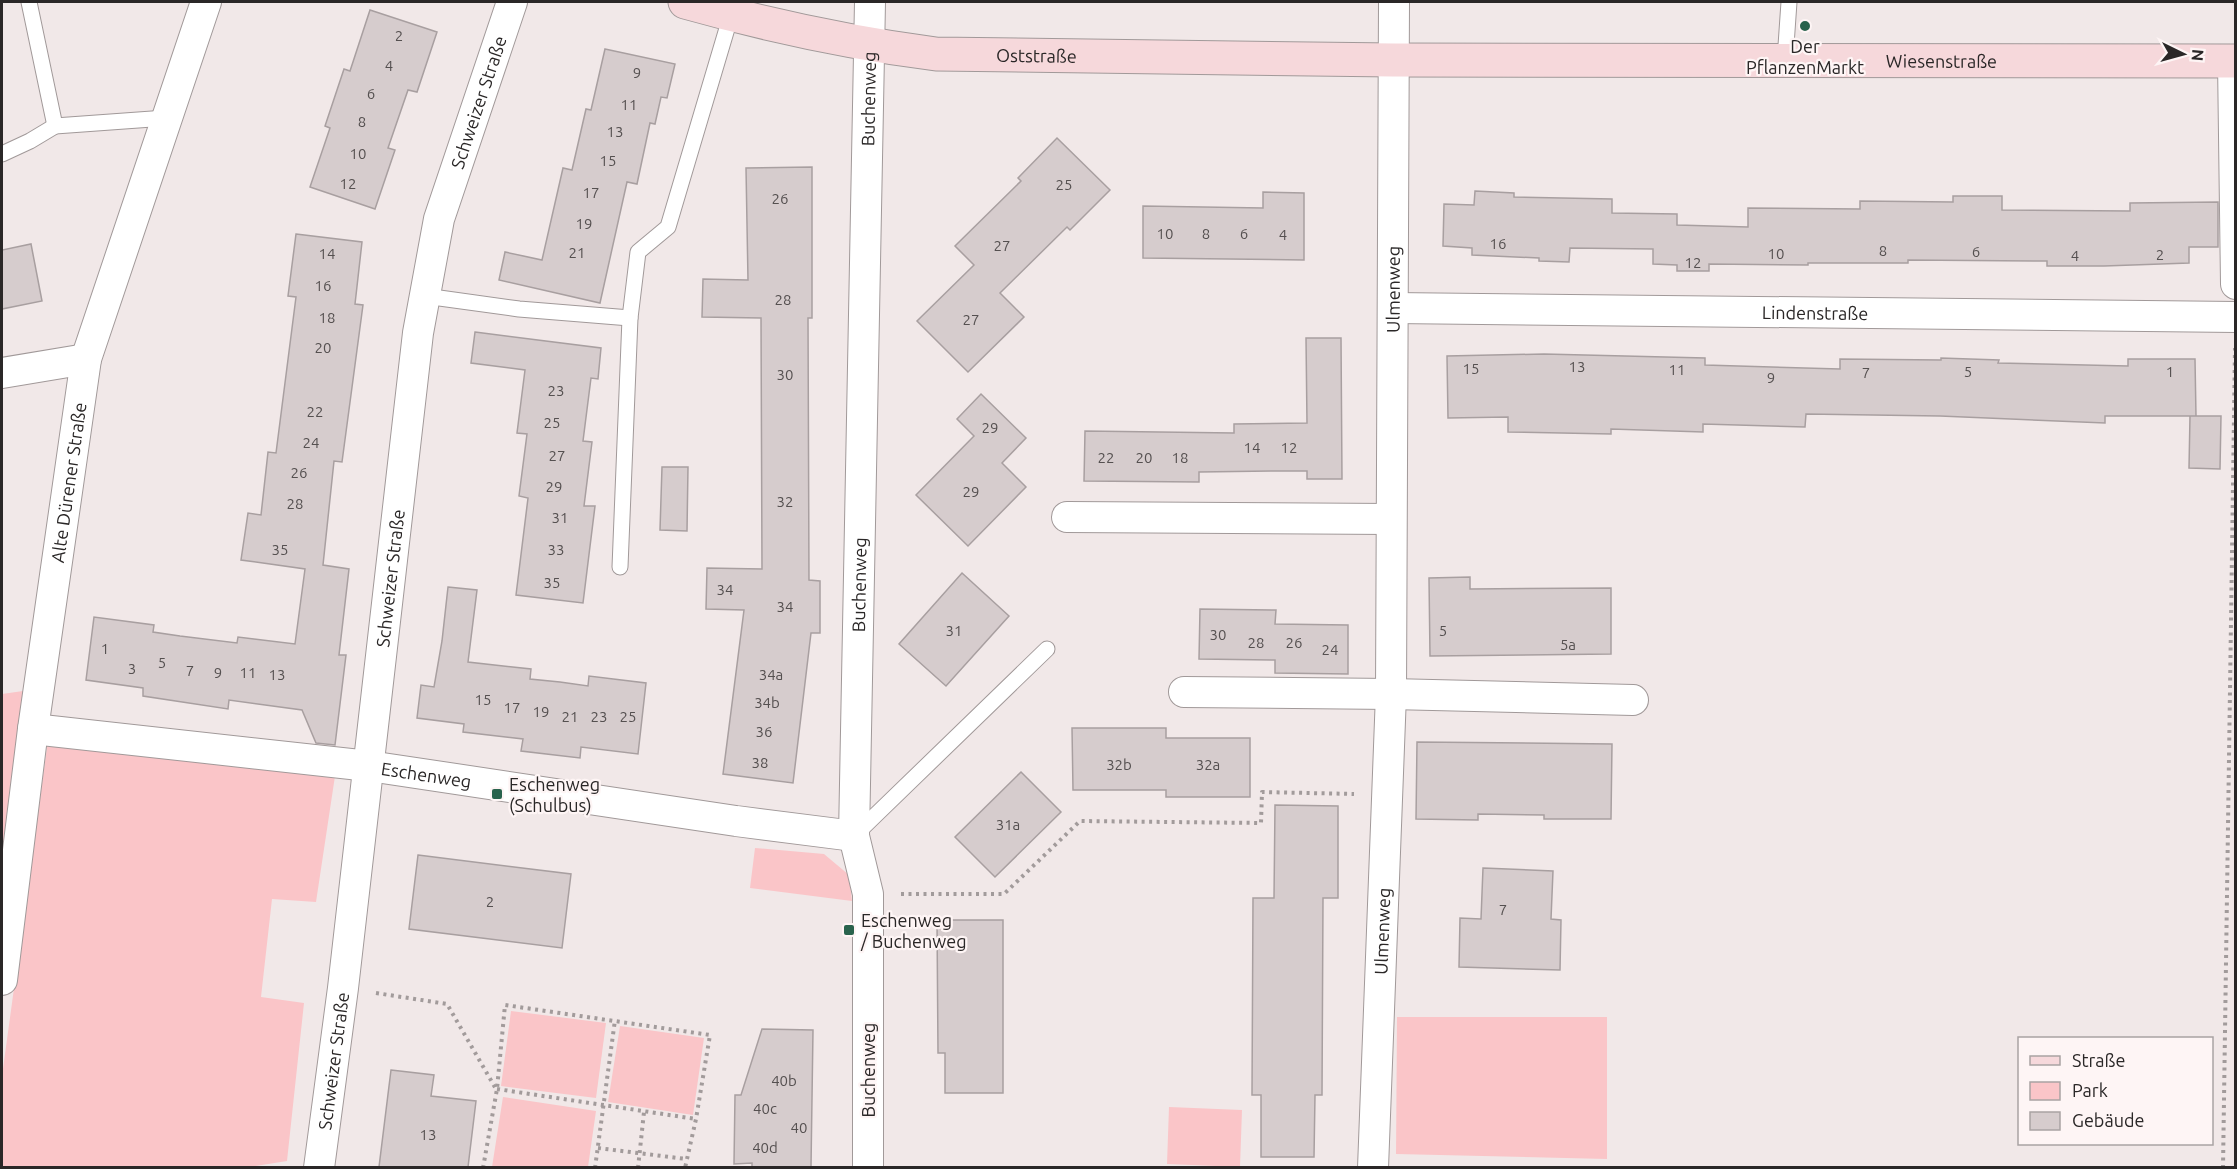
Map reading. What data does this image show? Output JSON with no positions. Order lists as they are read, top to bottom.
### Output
{
  "streets": {
    "main road": ["Oststraße", "Wiesenstraße"],
    "street": [
      "Buchenweg",
      "Schweizer Straße",
      "Ulmenweg",
      "Lindenstraße",
      "Alte Dürener Straße",
      "Eschenweg"
    ]
  },
  "crossings": [
    ["Oststraße", "Wiesenstraße"],
    ["Oststraße", "Buchenweg"],
    ["Oststraße", "Ulmenweg"],
    ["Wiesenstraße", "Ulmenweg"],
    ["Buchenweg", "Eschenweg"],
    ["Schweizer Straße", "Eschenweg"],
    ["Ulmenweg", "Lindenstraße"],
    ["Alte Dürener Straße", "Eschenweg"]
  ],
  "places": {
    "other": ["Der PflanzenMarkt"],
    "transit": ["Eschenweg (Schulbus)", "Eschenweg / Buchenweg"]
  },
  "house_numbers": [
    "2",
    "4",
    "9",
    "6",
    "11",
    "8",
    "13",
    "10",
    "15",
    "12",
    "25",
    "17",
    "26",
    "19",
    "10",
    "8",
    "6",
    "4",
    "16",
    "27",
    "8",
    "6",
    "21",
    "14",
    "10",
    "2",
    "4",
    "12",
    "16",
    "28",
    "18",
    "27",
    "20",
    "13",
    "15",
    "11",
    "5",
    "1",
    "7",
    "30",
    "9",
    "23",
    "22",
    "25",
    "29",
    "24",
    "14",
    "12",
    "27",
    "22",
    "20",
    "18",
    "26",
    "29",
    "29",
    "32",
    "28",
    "31",
    "35",
    "33",
    "35",
    "34",
    "34",
    "31",
    "5",
    "30",
    "28",
    "26",
    "5a",
    "1",
    "24",
    "5",
    "3",
    "7",
    "9",
    "11",
    "13",
    "34a",
    "15",
    "34b",
    "17",
    "19",
    "21",
    "23",
    "25",
    "36",
    "38",
    "32b",
    "32a",
    "31a",
    "2",
    "7",
    "40b",
    "40c",
    "40",
    "13",
    "40d"
  ],
  "legend": ["Straße", "Park", "Gebäude"],
  "north": "right"
}
